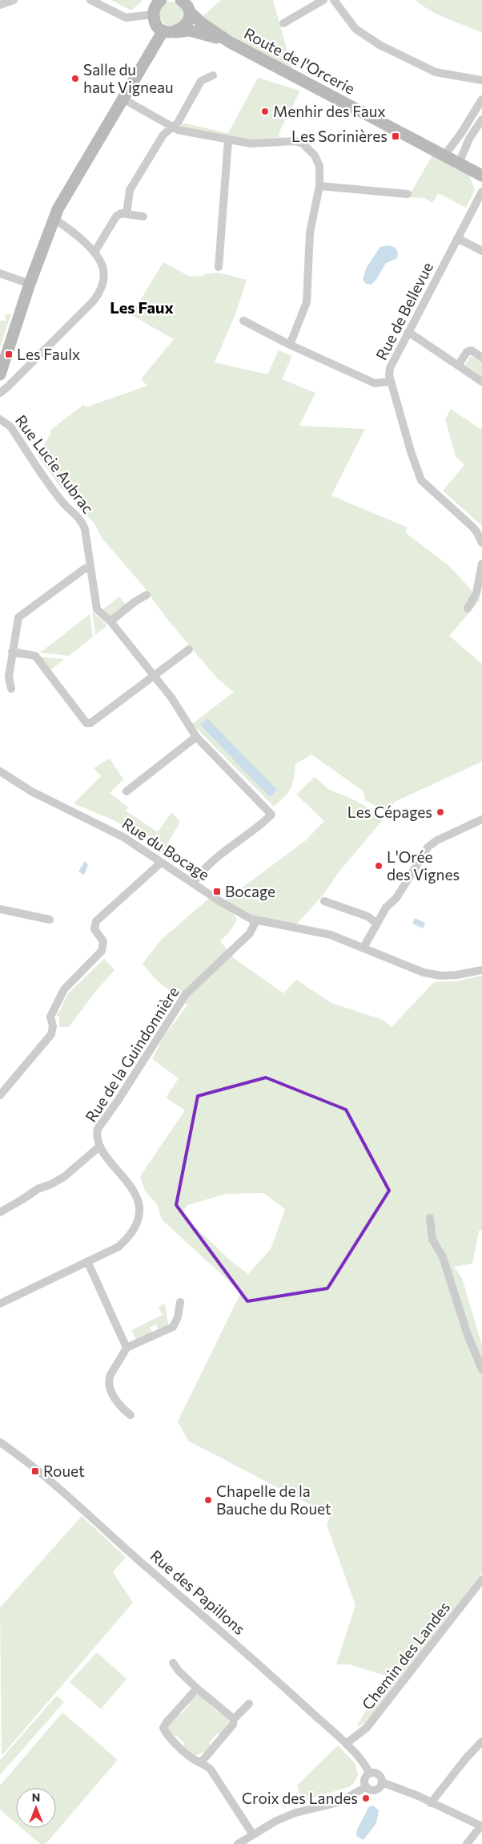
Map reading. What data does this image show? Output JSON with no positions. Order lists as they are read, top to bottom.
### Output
{
  "streets": {
    "street": [
      "Route de l'Orcerie",
      "Rue de Bellevue",
      "Rue Lucie Aubrac",
      "Rue du Bocage",
      "Rue de la Guindonnière",
      "Rue des Papillons",
      "Chemin des Landes"
    ]
  },
  "crossings": [
    ["Rue Lucie Aubrac", "Rue du Bocage"],
    ["Rue du Bocage", "Rue de la Guindonnière"],
    ["Rue des Papillons", "Chemin des Landes"]
  ],
  "districts": ["Les Faux"],
  "places": {
    "other": [
      "Salle du haut Vigneau",
      "Menhir des Faux",
      "Les Cépages",
      "L'Orée des Vignes",
      "Chapelle de la Bauche du Rouet",
      "Croix des Landes"
    ],
    "transit": [
      "Les Sorinières",
      "Les Faulx",
      "Bocage",
      "Rouet"
    ]
  },
  "north": "top"
}
